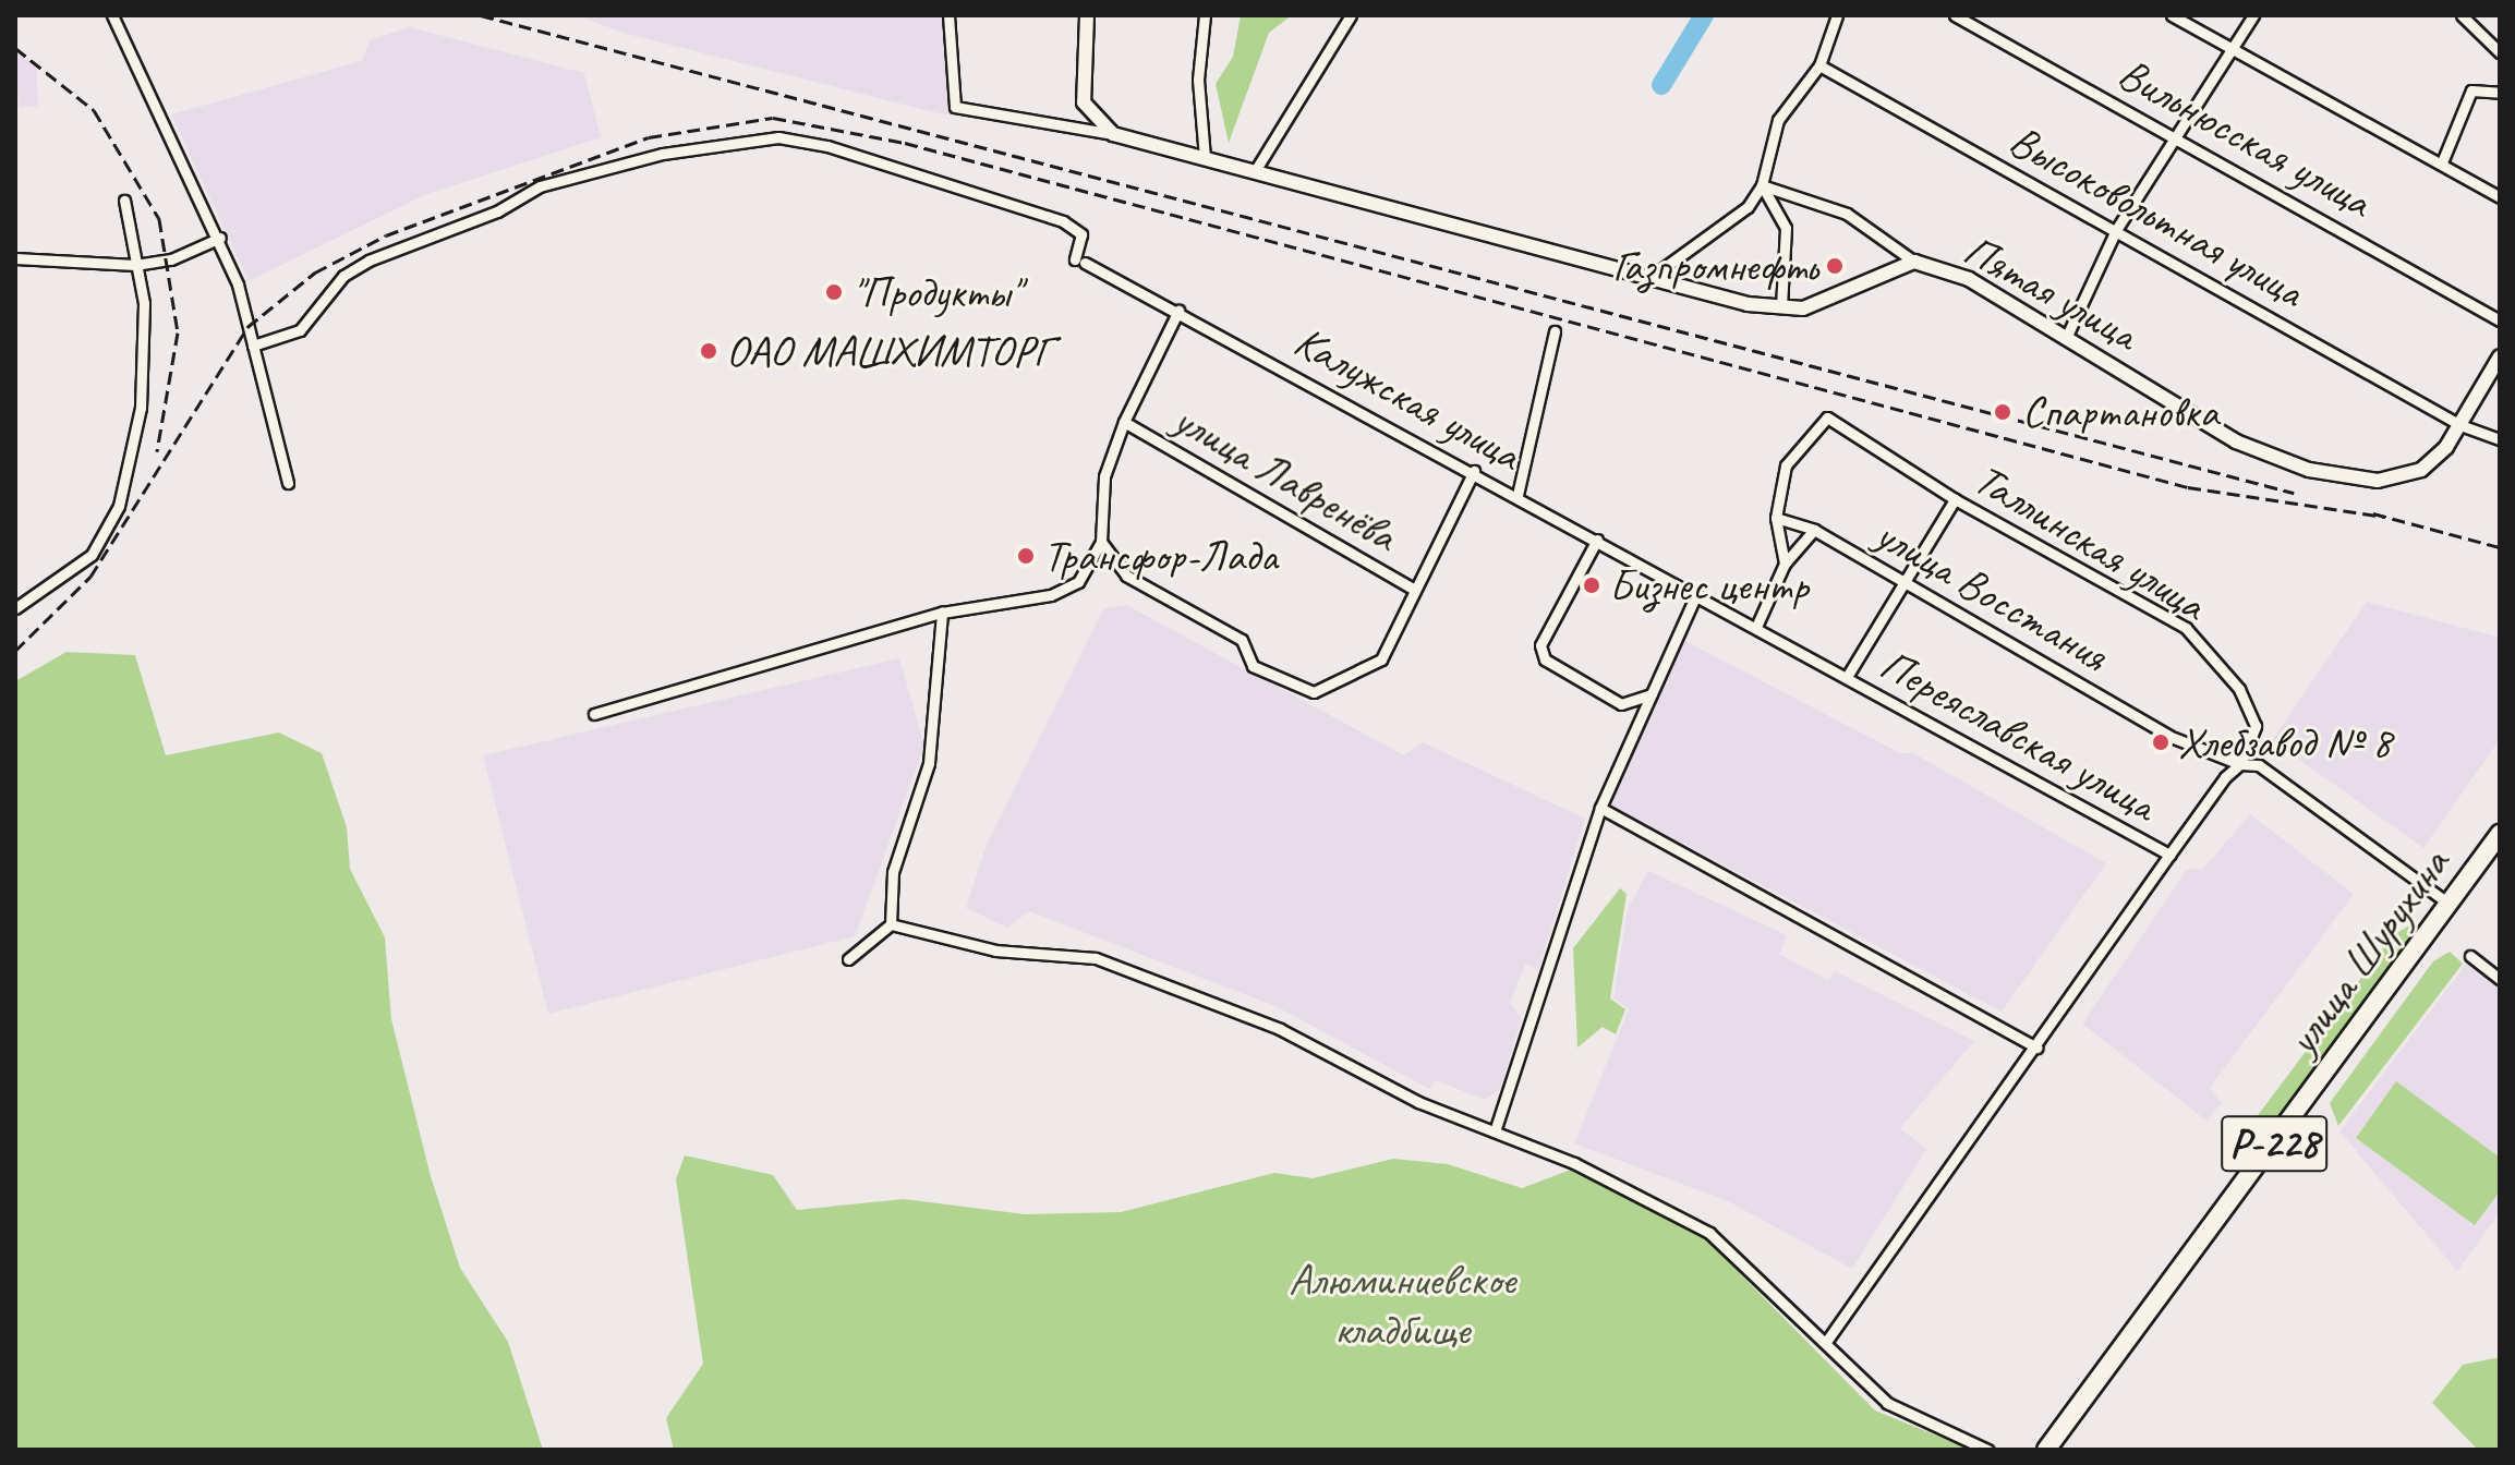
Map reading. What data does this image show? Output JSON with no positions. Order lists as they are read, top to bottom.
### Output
{
  "streets": {
    "highway": ["улица Шурухина", "Р-228"],
    "street": [
      "Вильнюсская улица",
      "Высоковольтная улица",
      "Пятая улица",
      "Калужская улица",
      "улица Лавренёва",
      "Таллинская улица",
      "улица Восстания",
      "Переяславская улица"
    ]
  },
  "crossings": [
    ["Высоковольтная улица", "Пятая улица"],
    ["Калужская улица", "Переяславская улица"],
    ["Таллинская улица", "улица Восстания"],
    ["Таллинская улица", "Переяславская улица"],
    ["улица Восстания", "Переяславская улица"]
  ],
  "parks": ["Алюминиевское кладбище"],
  "places": [
    "Газпромнефть",
    "\"Продукты\"",
    "ОАО МАШХИМТОРГ",
    "Спартановка",
    "Трансфор-Лада",
    "Бизнес центр",
    "Хлебзавод № 8"
  ]
}
